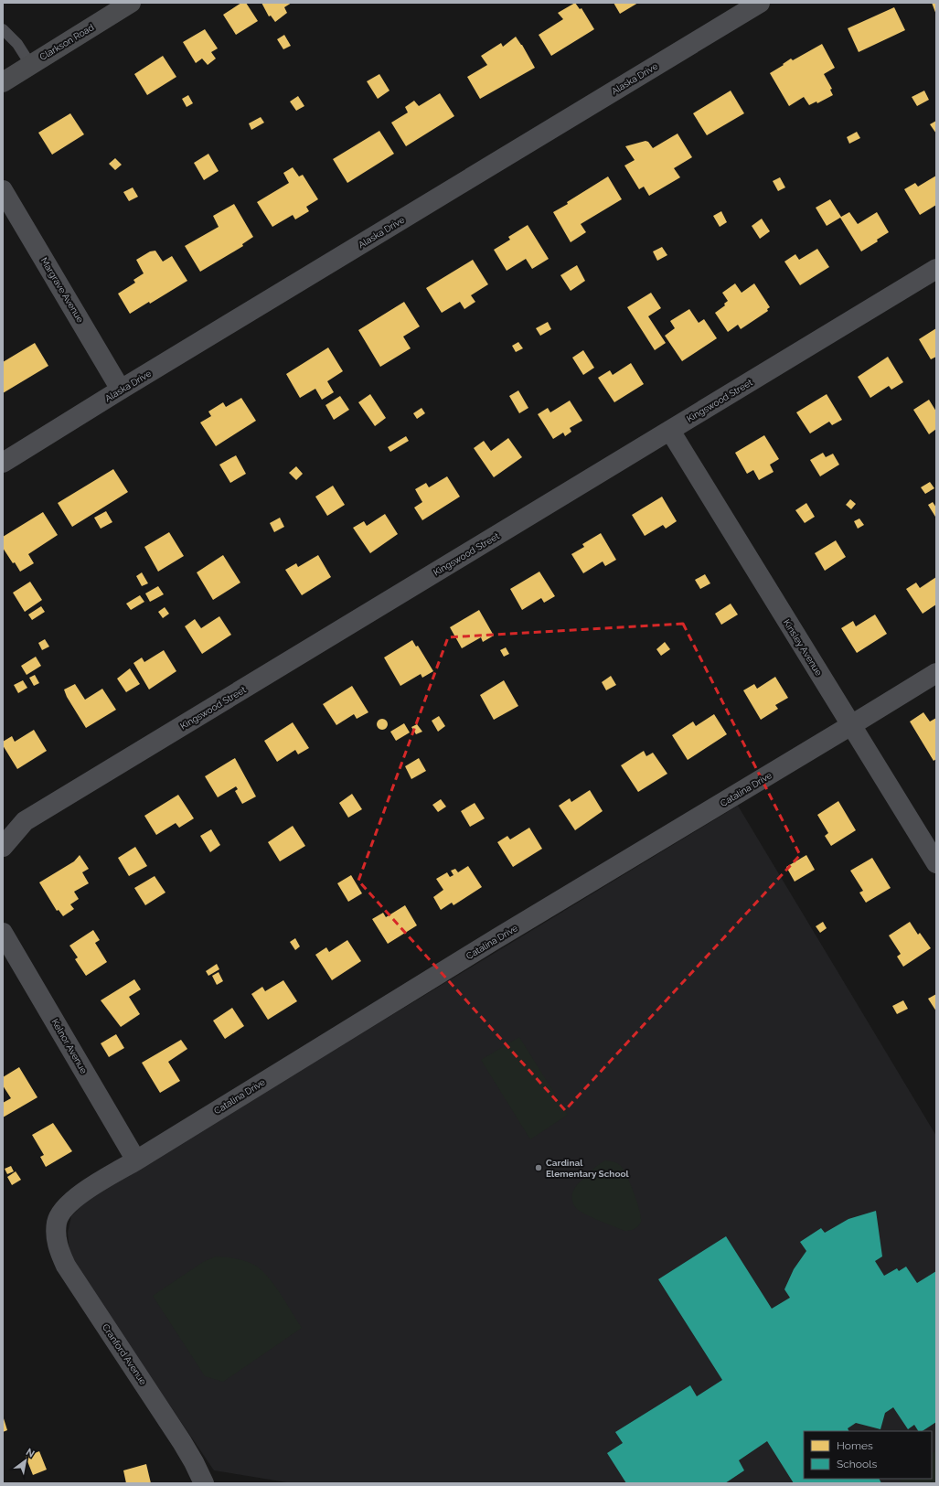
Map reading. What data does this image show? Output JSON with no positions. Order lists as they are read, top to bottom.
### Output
{
  "streets": {
    "street": [
      "Clarkson Road",
      "Alaska Drive",
      "Margrave Avenue",
      "Kingswood Street",
      "Kinsley Avenue",
      "Catalina Drive",
      "Kelnor Avenue",
      "Cranford Avenue"
    ]
  },
  "crossings": [
    ["Alaska Drive", "Margrave Avenue"],
    ["Kingswood Street", "Kinsley Avenue"],
    ["Kinsley Avenue", "Catalina Drive"],
    ["Catalina Drive", "Kelnor Avenue"],
    ["Catalina Drive", "Cranford Avenue"]
  ],
  "places": ["Cardinal Elementary School"],
  "legend": ["Homes", "Schools"],
  "north": "top right"
}
